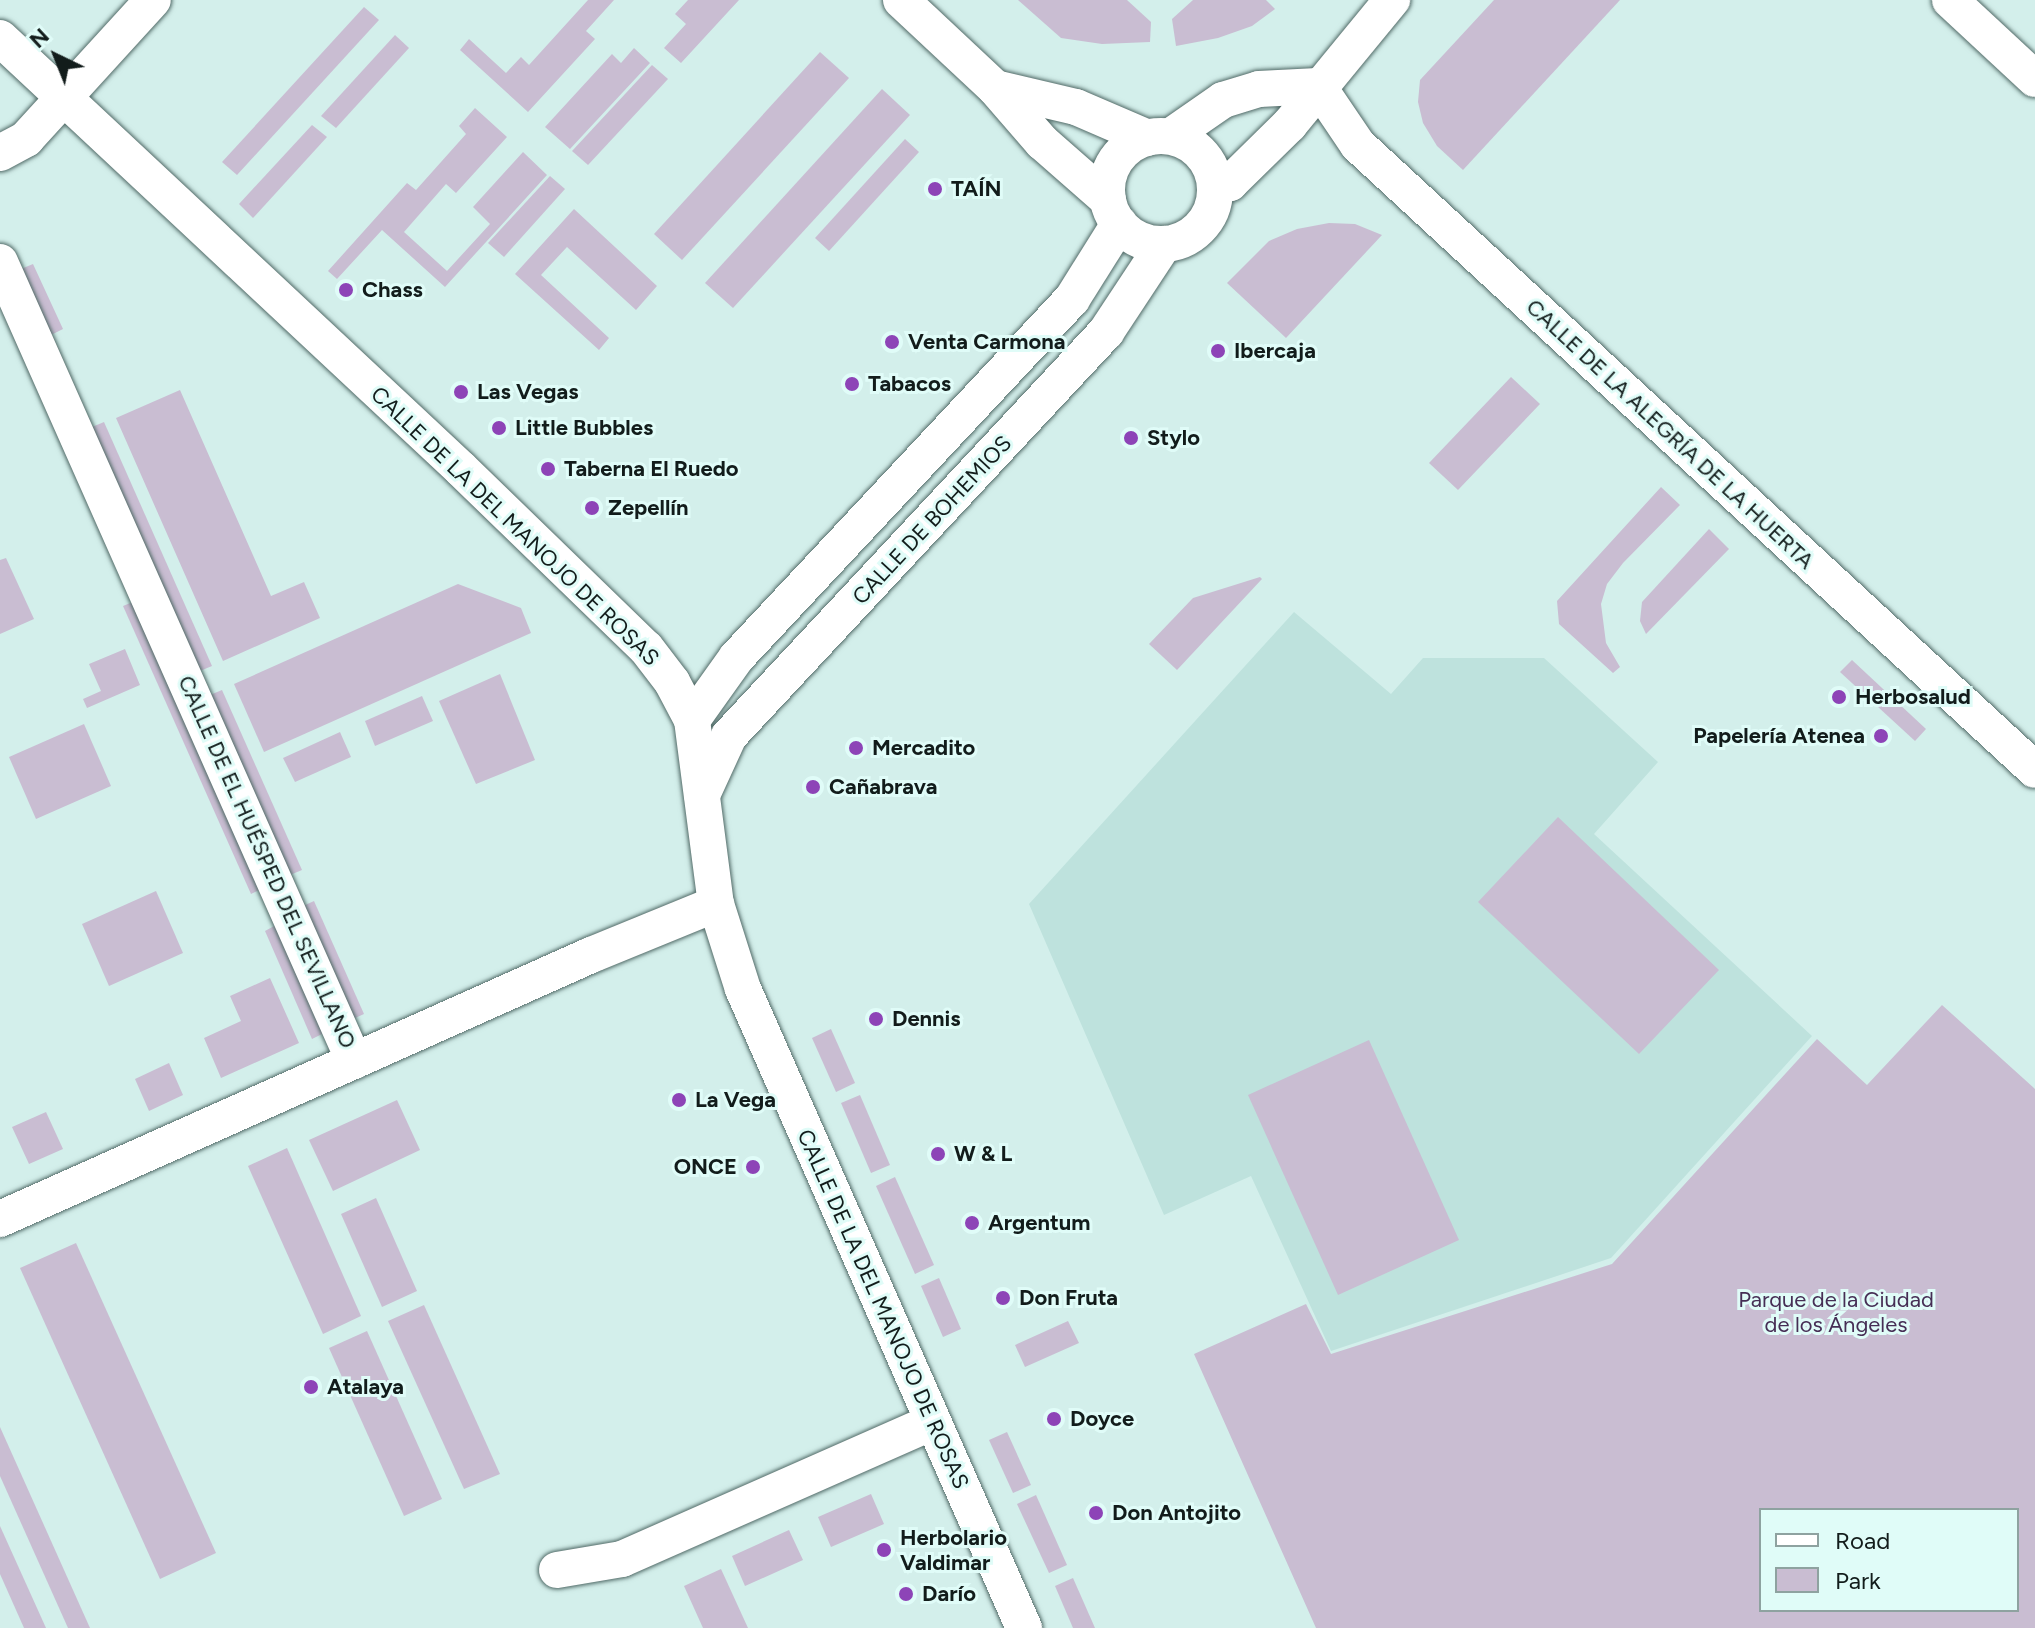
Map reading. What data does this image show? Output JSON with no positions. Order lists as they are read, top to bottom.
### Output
{
  "streets": {
    "street": [
      "CALLE DE LA ALEGRÍA DE LA HUERTA",
      "CALLE DE BOHEMIOS",
      "CALLE DE LA DEL MANOJO DE ROSAS",
      "CALLE DE EL HUÉSPED DEL SEVILLANO"
    ]
  },
  "crossings": [
    ["CALLE DE BOHEMIOS", "CALLE DE LA DEL MANOJO DE ROSAS"],
    ["CALLE DE LA DEL MANOJO DE ROSAS", "CALLE DE EL HUÉSPED DEL SEVILLANO"]
  ],
  "parks": ["Parque de la Ciudad de los Ángeles"],
  "places": [
    "TAÍN",
    "Chass",
    "Venta Carmona",
    "Ibercaja",
    "Tabacos",
    "Las Vegas",
    "Little Bubbles",
    "Stylo",
    "Taberna El Ruedo",
    "Zepellín",
    "Herbosalud",
    "Papelería Atenea",
    "Mercadito",
    "Cañabrava",
    "Dennis",
    "La Vega",
    "W & L",
    "ONCE",
    "Argentum",
    "Don Fruta",
    "Atalaya",
    "Doyce",
    "Don Antojito",
    "Herbolario Valdimar",
    "Darío"
  ],
  "legend": ["Road", "Park"],
  "north": "top left"
}
